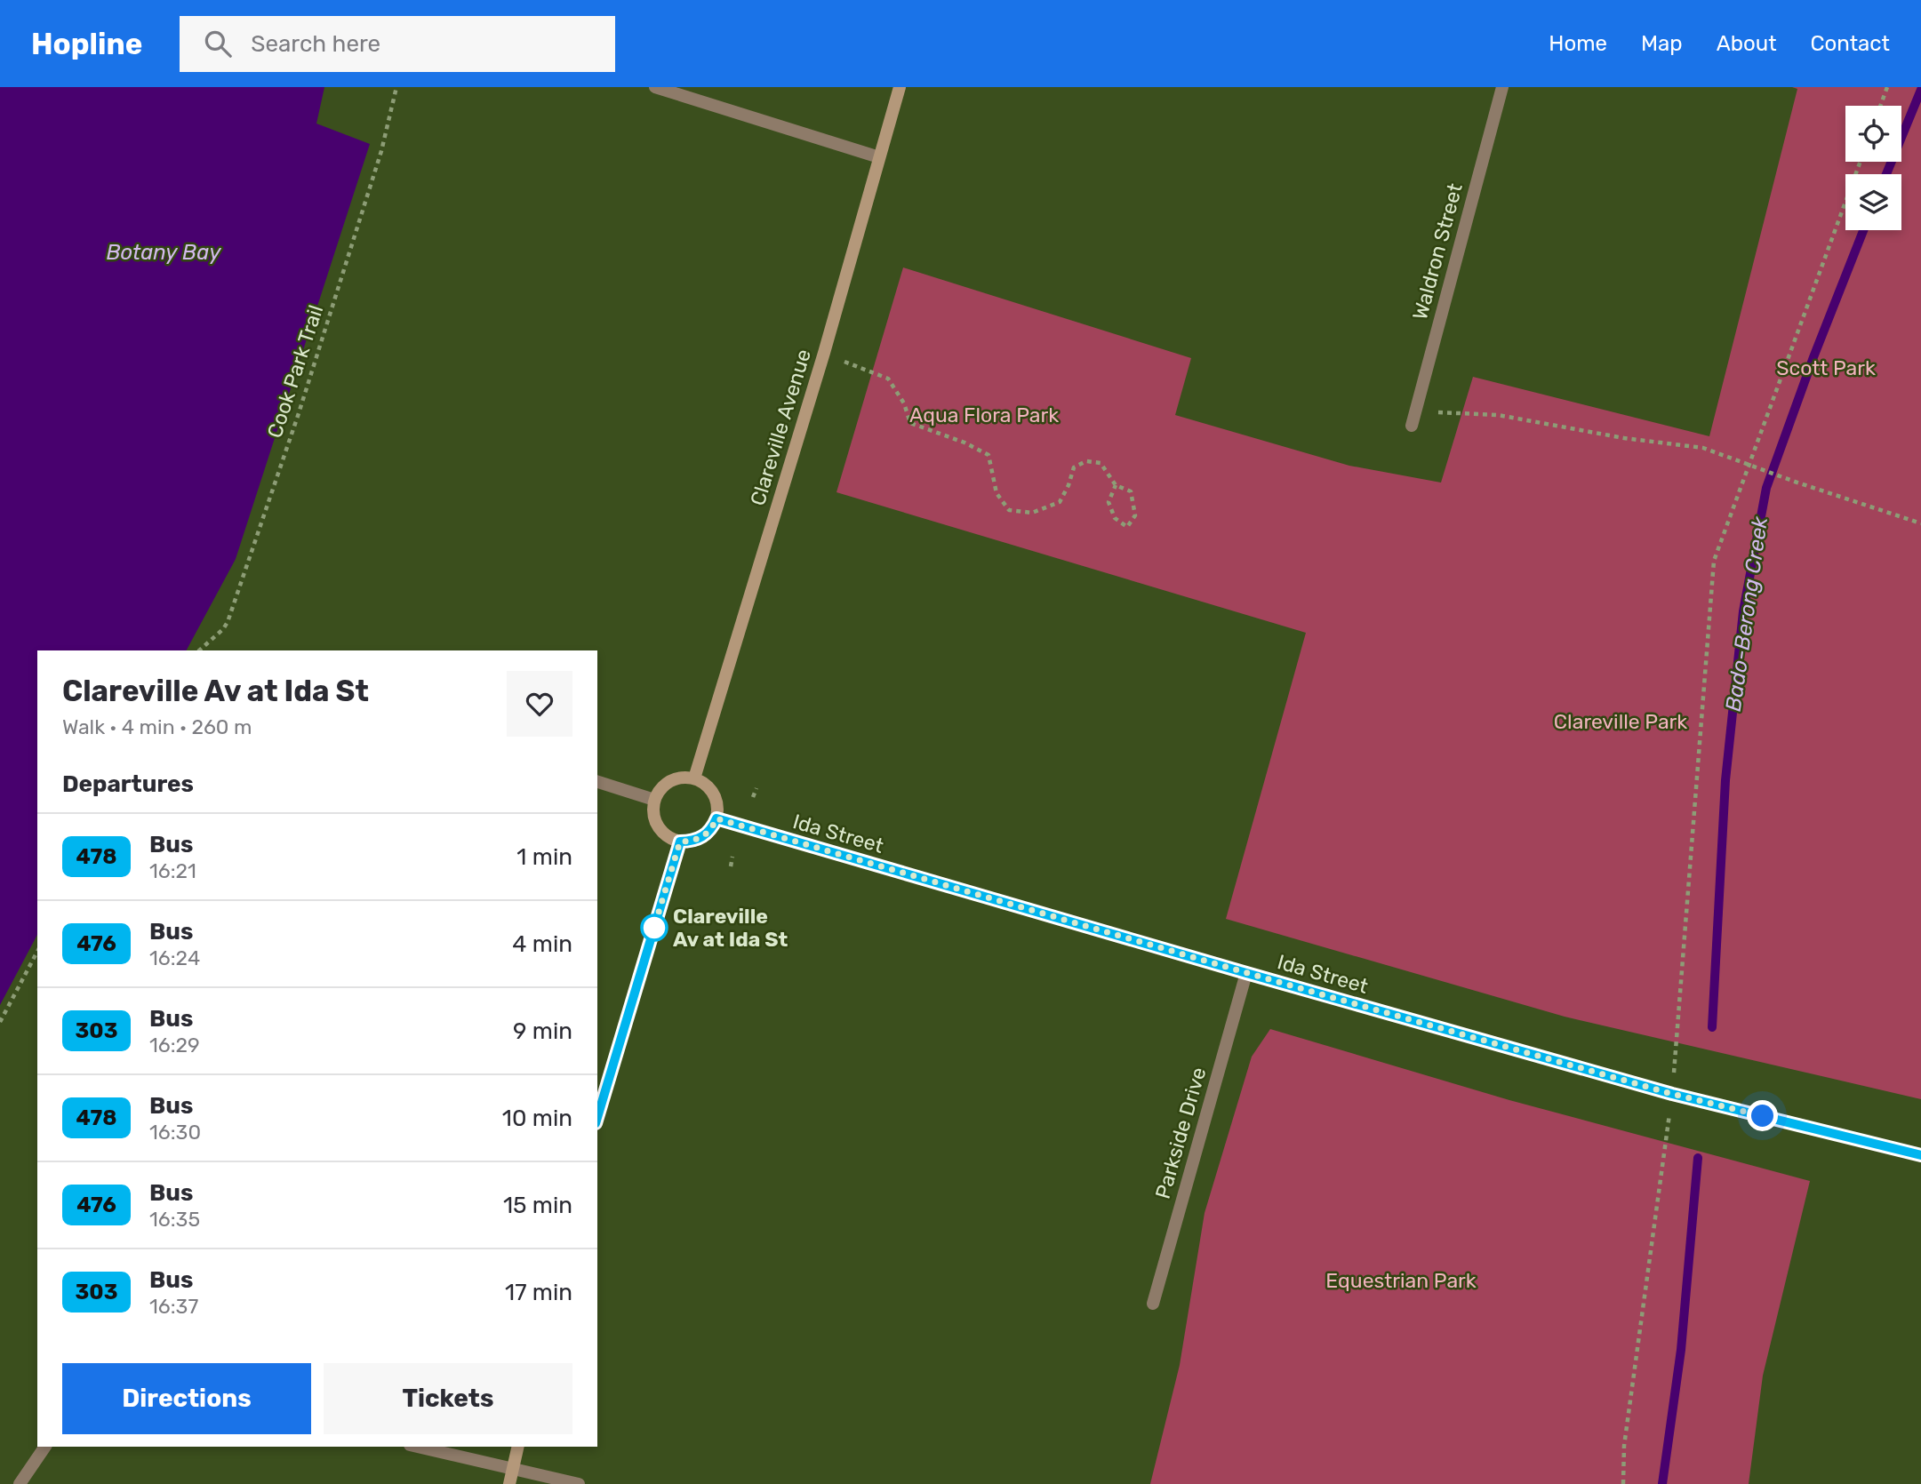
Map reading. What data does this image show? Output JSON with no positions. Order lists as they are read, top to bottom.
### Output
{
  "streets": {
    "street": [
      "Waldron Street",
      "Clareville Avenue",
      "Ida Street",
      "Parkside Drive"
    ],
    "path": ["Cook Park Trail"]
  },
  "crossings": [
    ["Clareville Avenue", "Ida Street"],
    ["Ida Street", "Parkside Drive"]
  ],
  "water": ["Botany Bay", "Bado-Berong Creek"],
  "parks": [
    "Scott Park",
    "Aqua Flora Park",
    "Clareville Park",
    "Equestrian Park"
  ],
  "places": ["Clareville Av at Ida St"],
  "lines": ["bus line 478"],
  "page": {
    "header": "Hopline",
    "search": "Search here",
    "nav": [
      "Home",
      "Map",
      "About",
      "Contact"
    ],
    "heading": [
      ["Clareville Av at Ida St", "Walk · 4 min · 260 m"],
      "Departures"
    ],
    "list": [
      {
        "mark": "478",
        "name": "Bus",
        "note": "16:21",
        "value": "1 min"
      },
      {
        "mark": "476",
        "name": "Bus",
        "note": "16:24",
        "value": "4 min"
      },
      {
        "mark": "303",
        "name": "Bus",
        "note": "16:29",
        "value": "9 min"
      },
      {
        "mark": "478",
        "name": "Bus",
        "note": "16:30",
        "value": "10 min"
      },
      {
        "mark": "476",
        "name": "Bus",
        "note": "16:35",
        "value": "15 min"
      },
      {
        "mark": "303",
        "name": "Bus",
        "note": "16:37",
        "value": "17 min"
      }
    ],
    "buttons": ["Directions", "Tickets"]
  }
}
